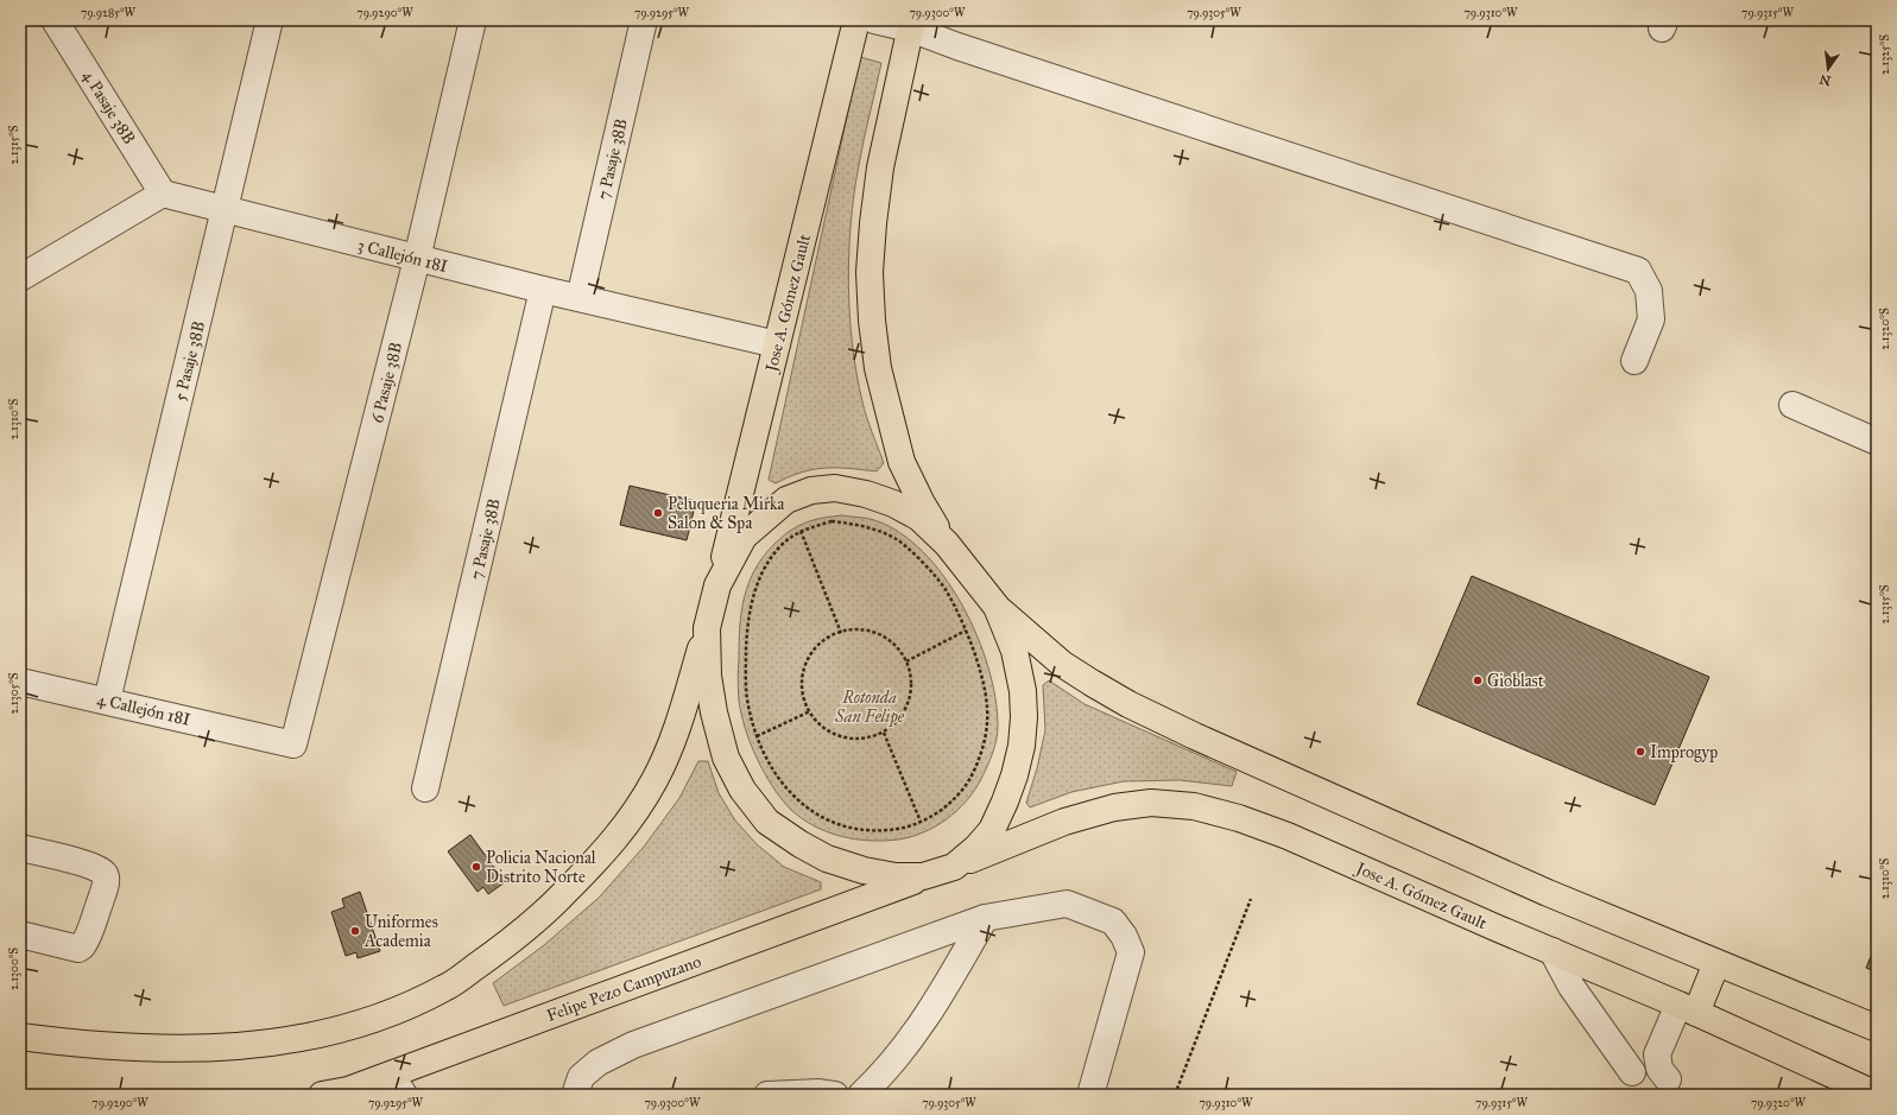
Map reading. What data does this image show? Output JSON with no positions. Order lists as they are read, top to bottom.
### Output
{
  "streets": {
    "main road": ["Jose A. Gómez Gault", "Felipe Pezo Campuzano"],
    "street": [
      "4 Pasaje 38B",
      "7 Pasaje 38B",
      "3 Callejón 18I",
      "5 Pasaje 38B",
      "6 Pasaje 38B",
      "4 Callejón 18I"
    ]
  },
  "crossings": [
    ["4 Pasaje 38B", "3 Callejón 18I"],
    ["7 Pasaje 38B", "3 Callejón 18I"],
    ["3 Callejón 18I", "Jose A. Gómez Gault"],
    ["3 Callejón 18I", "5 Pasaje 38B"],
    ["3 Callejón 18I", "6 Pasaje 38B"],
    ["Jose A. Gómez Gault", "Felipe Pezo Campuzano"],
    ["5 Pasaje 38B", "4 Callejón 18I"],
    ["6 Pasaje 38B", "4 Callejón 18I"]
  ],
  "parks": ["Rotonda San Felipe"],
  "places": [
    "Peluqueria Mirka Salon & Spa",
    "Gioblast",
    "Improgyp",
    "Policia Nacional Distrito Norte",
    "Uniformes Academia"
  ],
  "north": "bottom",
  "coordinates": [
    "79.9285°W",
    "79.9290°W",
    "79.9295°W",
    "79.9300°W",
    "79.9305°W",
    "79.9310°W",
    "79.9315°W",
    "2.1325°S",
    "2.1315°S",
    "2.1320°S",
    "2.1310°S",
    "2.1305°S",
    "2.1300°S",
    "79.9320°W"
  ]
}
